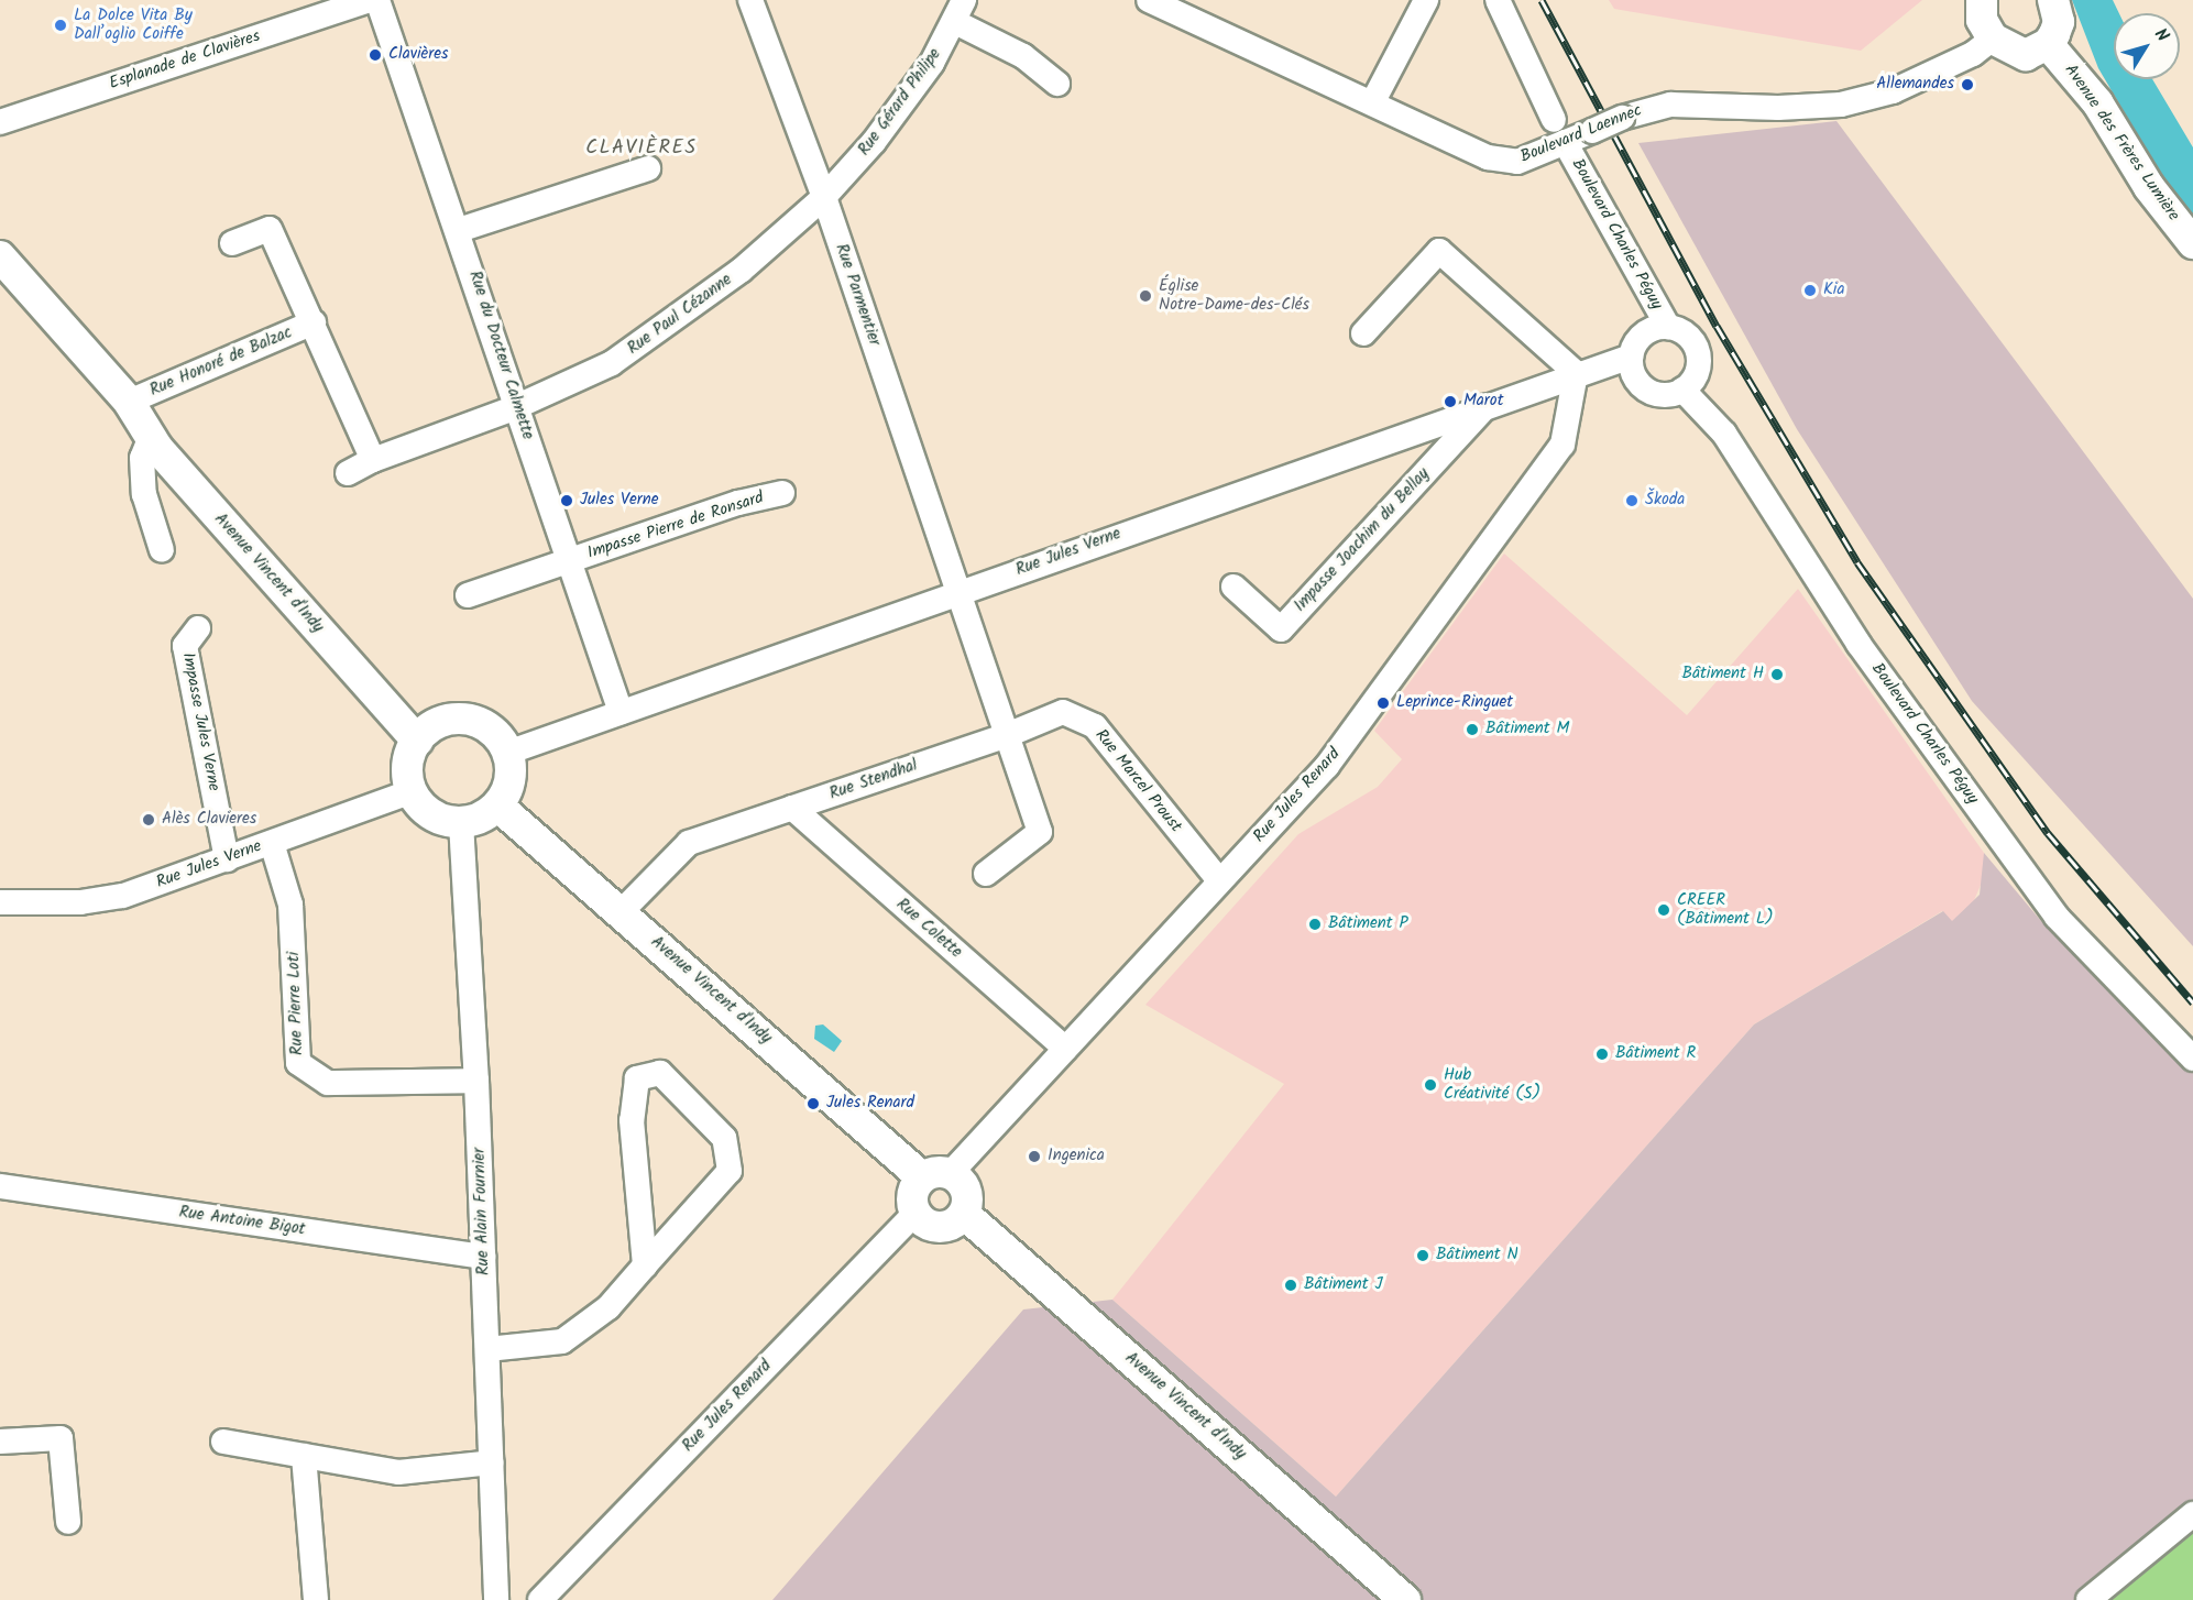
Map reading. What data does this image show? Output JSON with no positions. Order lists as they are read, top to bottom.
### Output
{
  "streets": {
    "street": [
      "Esplanade de Clavières",
      "Rue Gérard Philipe",
      "Boulevard Laennec",
      "Avenue des Frères Lumière",
      "Boulevard Charles Péguy",
      "Rue Parmentier",
      "Rue Paul Cézanne",
      "Rue du Docteur Calmette",
      "Rue Honoré de Balzac",
      "Impasse Pierre de Ronsard",
      "Impasse Joachim du Bellay",
      "Rue Jules Verne",
      "Avenue Vincent d'Indy",
      "Impasse Jules Verne",
      "Rue Stendhal",
      "Rue Marcel Proust",
      "Rue Jules Renard",
      "Rue Colette",
      "Rue Pierre Loti",
      "Rue Alain Fournier",
      "Rue Antoine Bigot"
    ]
  },
  "crossings": [
    ["Rue Gérard Philipe", "Rue Parmentier"],
    ["Rue Gérard Philipe", "Rue Paul Cézanne"],
    ["Boulevard Laennec", "Boulevard Charles Péguy"],
    ["Boulevard Charles Péguy", "Rue Jules Verne"],
    ["Rue Parmentier", "Rue Paul Cézanne"],
    ["Rue Parmentier", "Rue Jules Verne"],
    ["Rue Paul Cézanne", "Rue du Docteur Calmette"],
    ["Rue du Docteur Calmette", "Impasse Pierre de Ronsard"],
    ["Rue du Docteur Calmette", "Rue Jules Verne"],
    ["Rue Honoré de Balzac", "Avenue Vincent d'Indy"],
    ["Impasse Joachim du Bellay", "Rue Jules Verne"],
    ["Rue Jules Verne", "Avenue Vincent d'Indy"],
    ["Rue Jules Verne", "Impasse Jules Verne"],
    ["Rue Jules Verne", "Rue Jules Renard"],
    ["Rue Jules Verne", "Rue Pierre Loti"],
    ["Rue Jules Verne", "Rue Alain Fournier"],
    ["Avenue Vincent d'Indy", "Rue Stendhal"],
    ["Avenue Vincent d'Indy", "Rue Jules Renard"],
    ["Avenue Vincent d'Indy", "Rue Alain Fournier"],
    ["Rue Stendhal", "Rue Marcel Proust"],
    ["Rue Stendhal", "Rue Colette"],
    ["Rue Marcel Proust", "Rue Jules Renard"],
    ["Rue Jules Renard", "Rue Colette"],
    ["Rue Pierre Loti", "Rue Alain Fournier"],
    ["Rue Alain Fournier", "Rue Antoine Bigot"]
  ],
  "districts": ["CLAVIÈRES"],
  "places": [
    "La Dolce Vita By Dall’oglio Coiffe",
    "Clavières",
    "Allemandes",
    "Kia",
    "Église Notre-Dame-des-Clés",
    "Marot",
    "Jules Verne",
    "Škoda",
    "Bâtiment H",
    "Leprince-Ringuet",
    "Bâtiment M",
    "Alès Clavieres",
    "CREER (Bâtiment L)",
    "Bâtiment P",
    "Bâtiment R",
    "Hub Créativité (S)",
    "Jules Renard",
    "Ingenica",
    "Bâtiment N",
    "Bâtiment J"
  ],
  "north": "top right"
}
